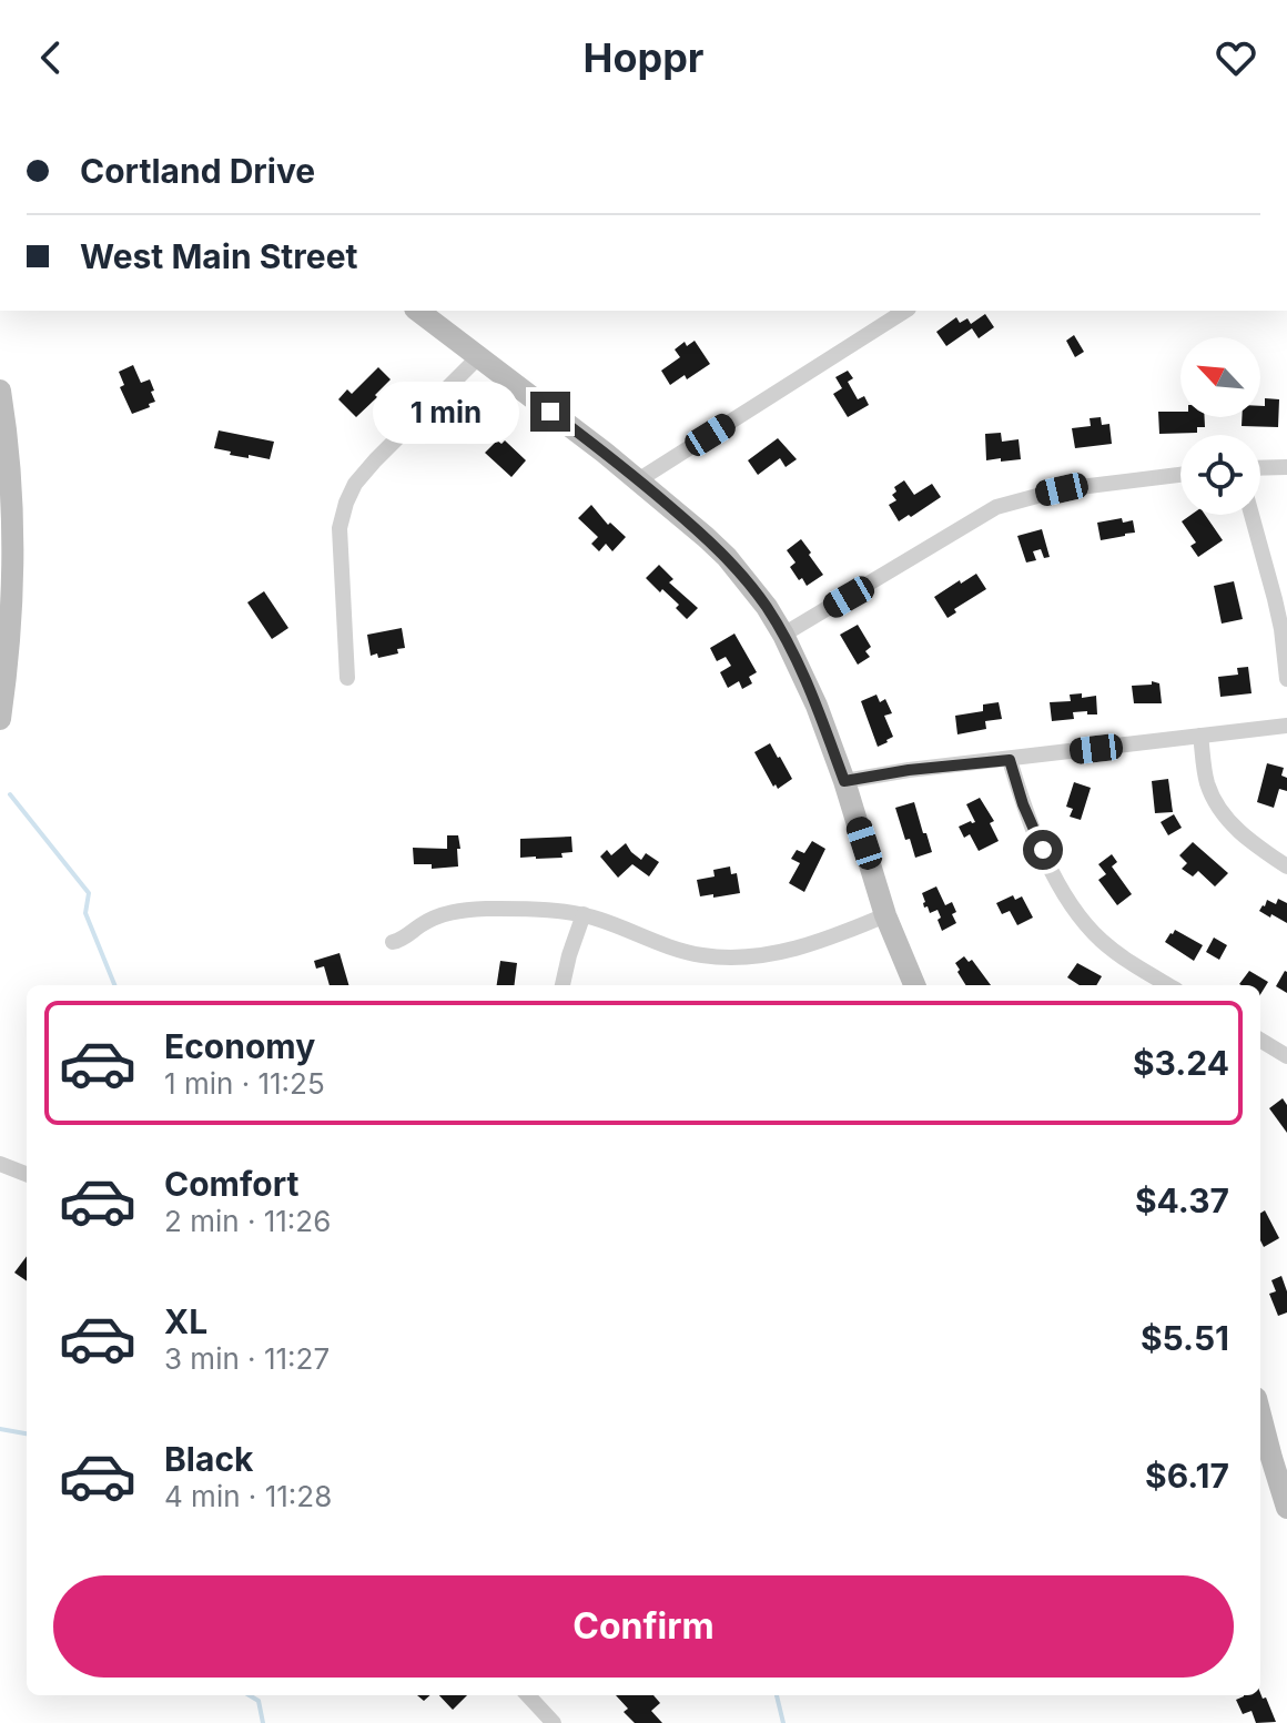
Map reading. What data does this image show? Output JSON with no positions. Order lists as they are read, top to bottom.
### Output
{
  "north": "top left",
  "page": {
    "header": "Hoppr",
    "banner": ["Cortland Drive", "West Main Street"],
    "bubble": "1 min",
    "list": [
      {
        "name": "Economy",
        "note": "1 min · 11:25",
        "value": "$3.24"
      },
      {
        "name": "Comfort",
        "note": "2 min · 11:26",
        "value": "$4.37"
      },
      {
        "name": "XL",
        "note": "3 min · 11:27",
        "value": "$5.51"
      },
      {
        "name": "Black",
        "note": "4 min · 11:28",
        "value": "$6.17"
      }
    ],
    "buttons": "Confirm"
  }
}
